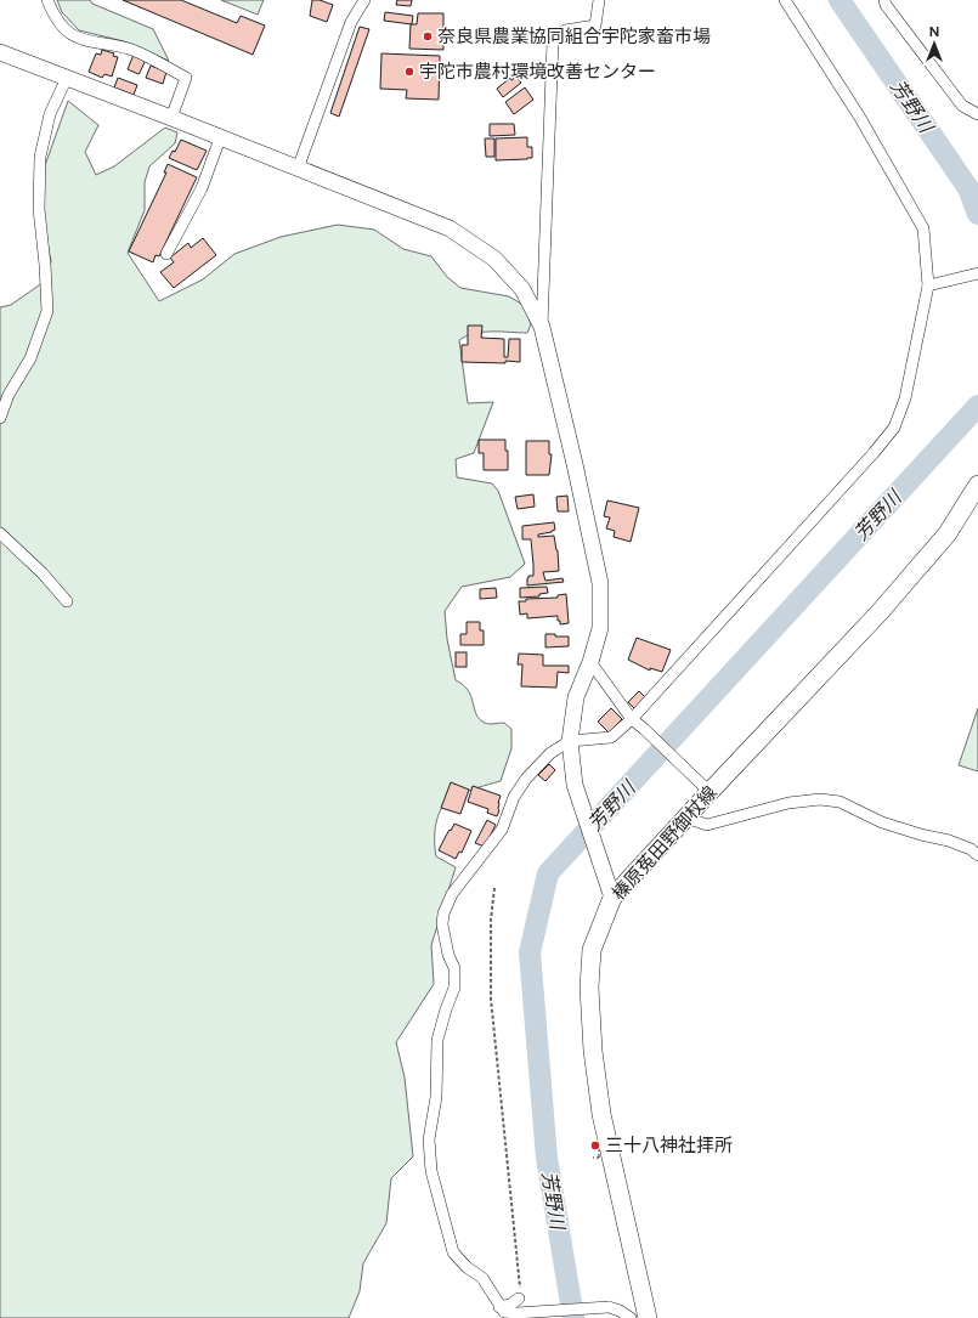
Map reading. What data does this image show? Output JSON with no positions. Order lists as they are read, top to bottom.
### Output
{
  "streets": {
    "main road": ["榛原菟田野御杖線"]
  },
  "water": ["芳野川"],
  "places": ["奈良県農業協同組合宇陀家畜市場", "宇陀市農村環境改善センター", "三十八神社拝所"],
  "north": "top"
}
